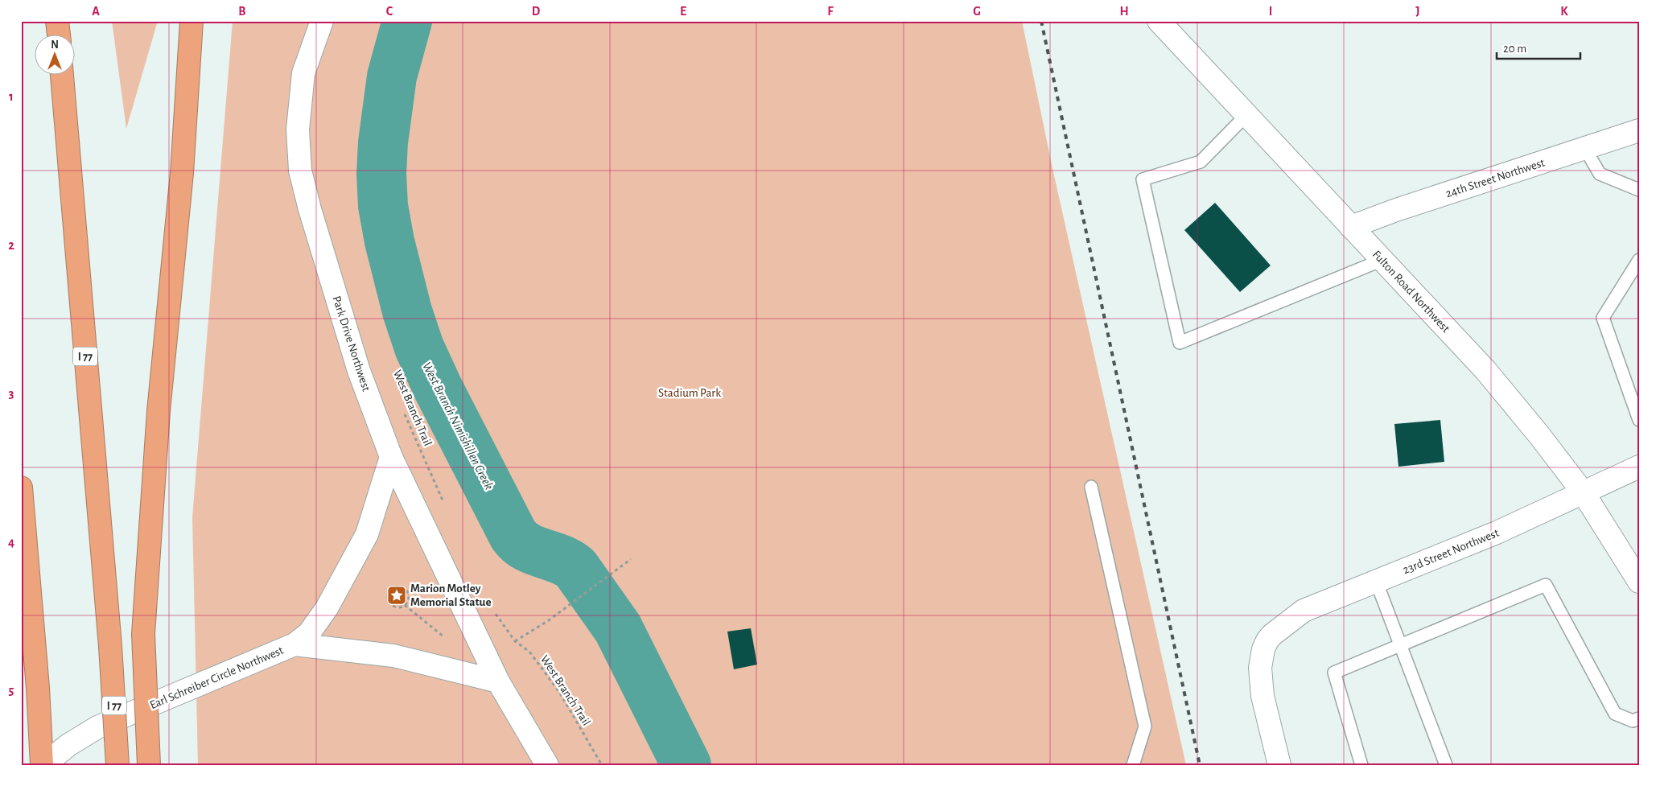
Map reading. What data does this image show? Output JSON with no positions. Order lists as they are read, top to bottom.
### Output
{
  "streets": {
    "highway": ["I 77"],
    "street": [
      "24th Street Northwest",
      "Fulton Road Northwest",
      "Park Drive Northwest",
      "23rd Street Northwest",
      "Earl Schreiber Circle Northwest"
    ],
    "path": ["West Branch Trail"]
  },
  "crossings": [
    ["24th Street Northwest", "Fulton Road Northwest"],
    ["Fulton Road Northwest", "23rd Street Northwest"],
    ["Park Drive Northwest", "Earl Schreiber Circle Northwest"]
  ],
  "water": ["West Branch Nimishillen Creek"],
  "parks": ["Stadium Park"],
  "places": {
    "place": ["Marion Motley Memorial Statue"]
  },
  "scale_bar": "20 m",
  "north": "top",
  "grid": {
    "columns": [
      "A",
      "B",
      "C",
      "D",
      "E",
      "F",
      "G",
      "H",
      "I",
      "J",
      "K"
    ],
    "rows": [
      "1",
      "2",
      "3",
      "4",
      "5"
    ]
  }
}
